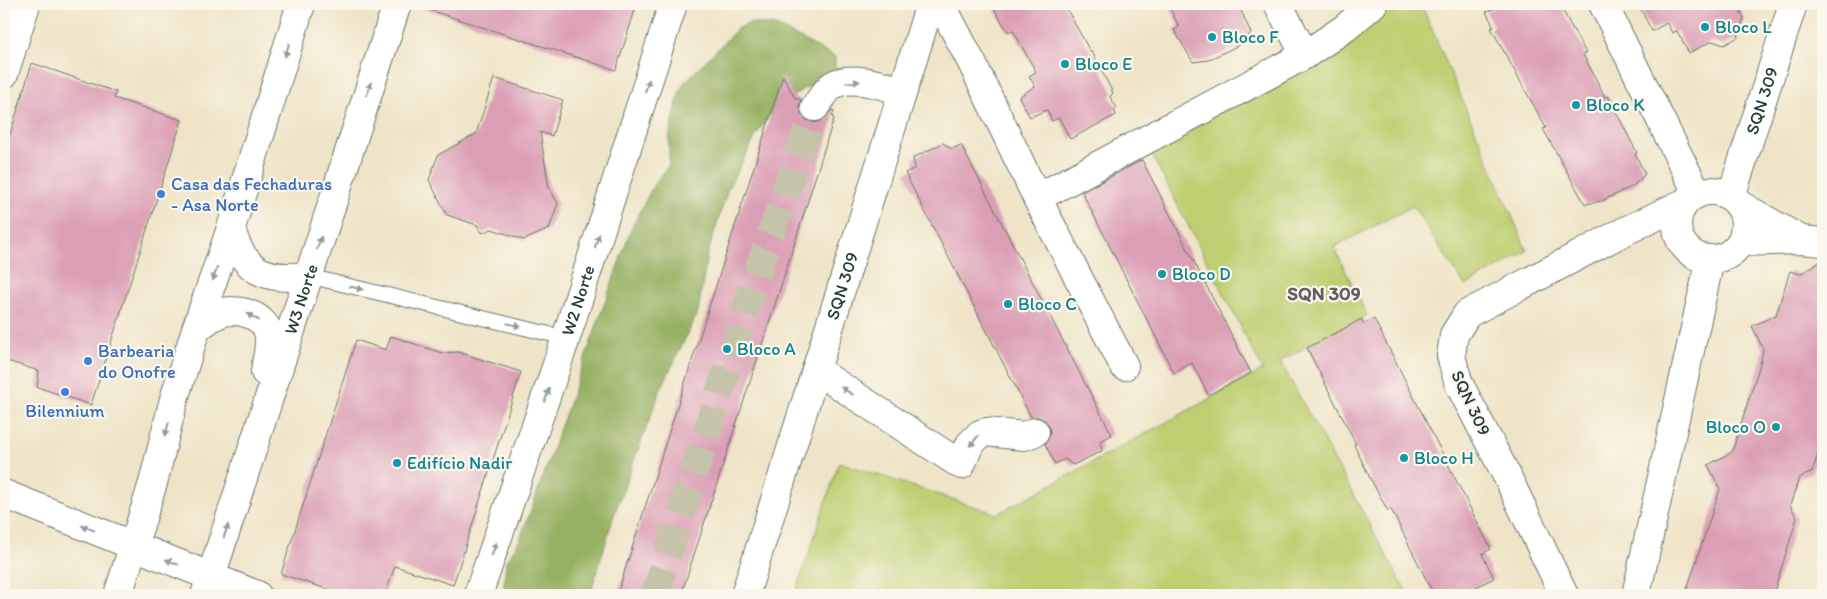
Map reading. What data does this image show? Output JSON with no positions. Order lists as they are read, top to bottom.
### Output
{
  "streets": {
    "street": ["SQN 309", "W3 Norte", "W2 Norte"]
  },
  "one_way": ["W2 Norte"],
  "districts": ["SQN 309"],
  "places": [
    "Bloco L",
    "Bloco F",
    "Bloco E",
    "Bloco K",
    "Casa das Fechaduras - Asa Norte",
    "Bloco D",
    "Bloco C",
    "Bloco A",
    "Barbearia do Onofre",
    "Bilennium",
    "Bloco O",
    "Bloco H",
    "Edifício Nadir"
  ]
}
